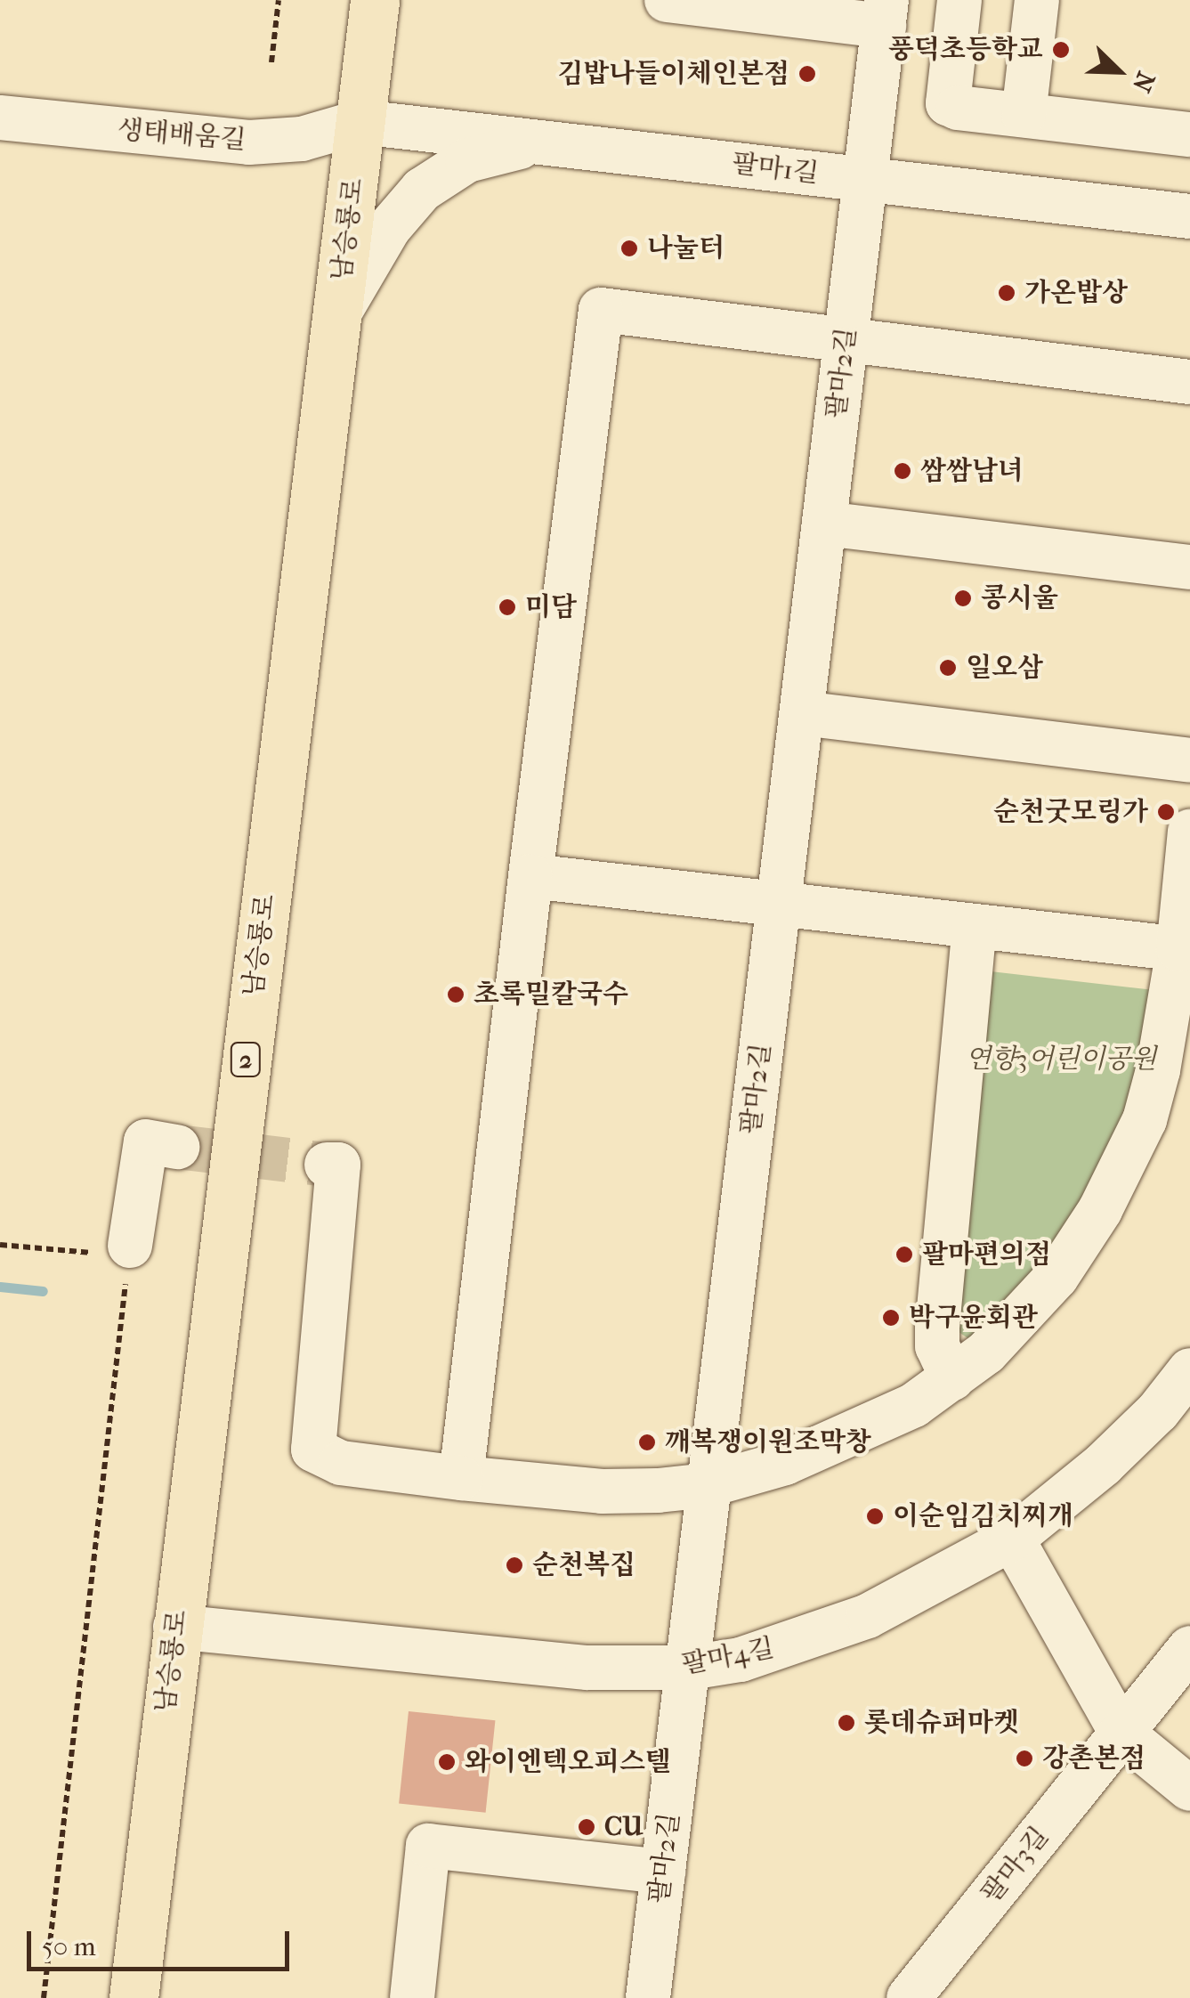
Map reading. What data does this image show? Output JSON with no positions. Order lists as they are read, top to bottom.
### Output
{
  "streets": {
    "main road": ["남승룡로", "2"],
    "street": [
      "생태배움길",
      "팔마1길",
      "팔마2길",
      "팔마4길",
      "팔마3길"
    ]
  },
  "crossings": [
    ["생태배움길", "팔마1길"],
    ["생태배움길", "남승룡로"],
    ["팔마1길", "남승룡로"],
    ["팔마1길", "팔마2길"],
    ["남승룡로", "팔마4길"],
    ["팔마2길", "팔마4길"]
  ],
  "parks": ["연향3어린이공원"],
  "places": [
    "풍덕초등학교",
    "김밥나들이체인본점",
    "나눌터",
    "가온밥상",
    "쌈쌈남녀",
    "콩시울",
    "미담",
    "일오삼",
    "순천굿모링가",
    "초록밀칼국수",
    "팔마편의점",
    "박구윤회관",
    "깨복쟁이원조막창",
    "이순임김치찌개",
    "순천복집",
    "롯데슈퍼마켓",
    "강촌본점",
    "와이엔텍오피스텔",
    "CU"
  ],
  "scale_bar": "50 m",
  "north": "bottom right"
}
